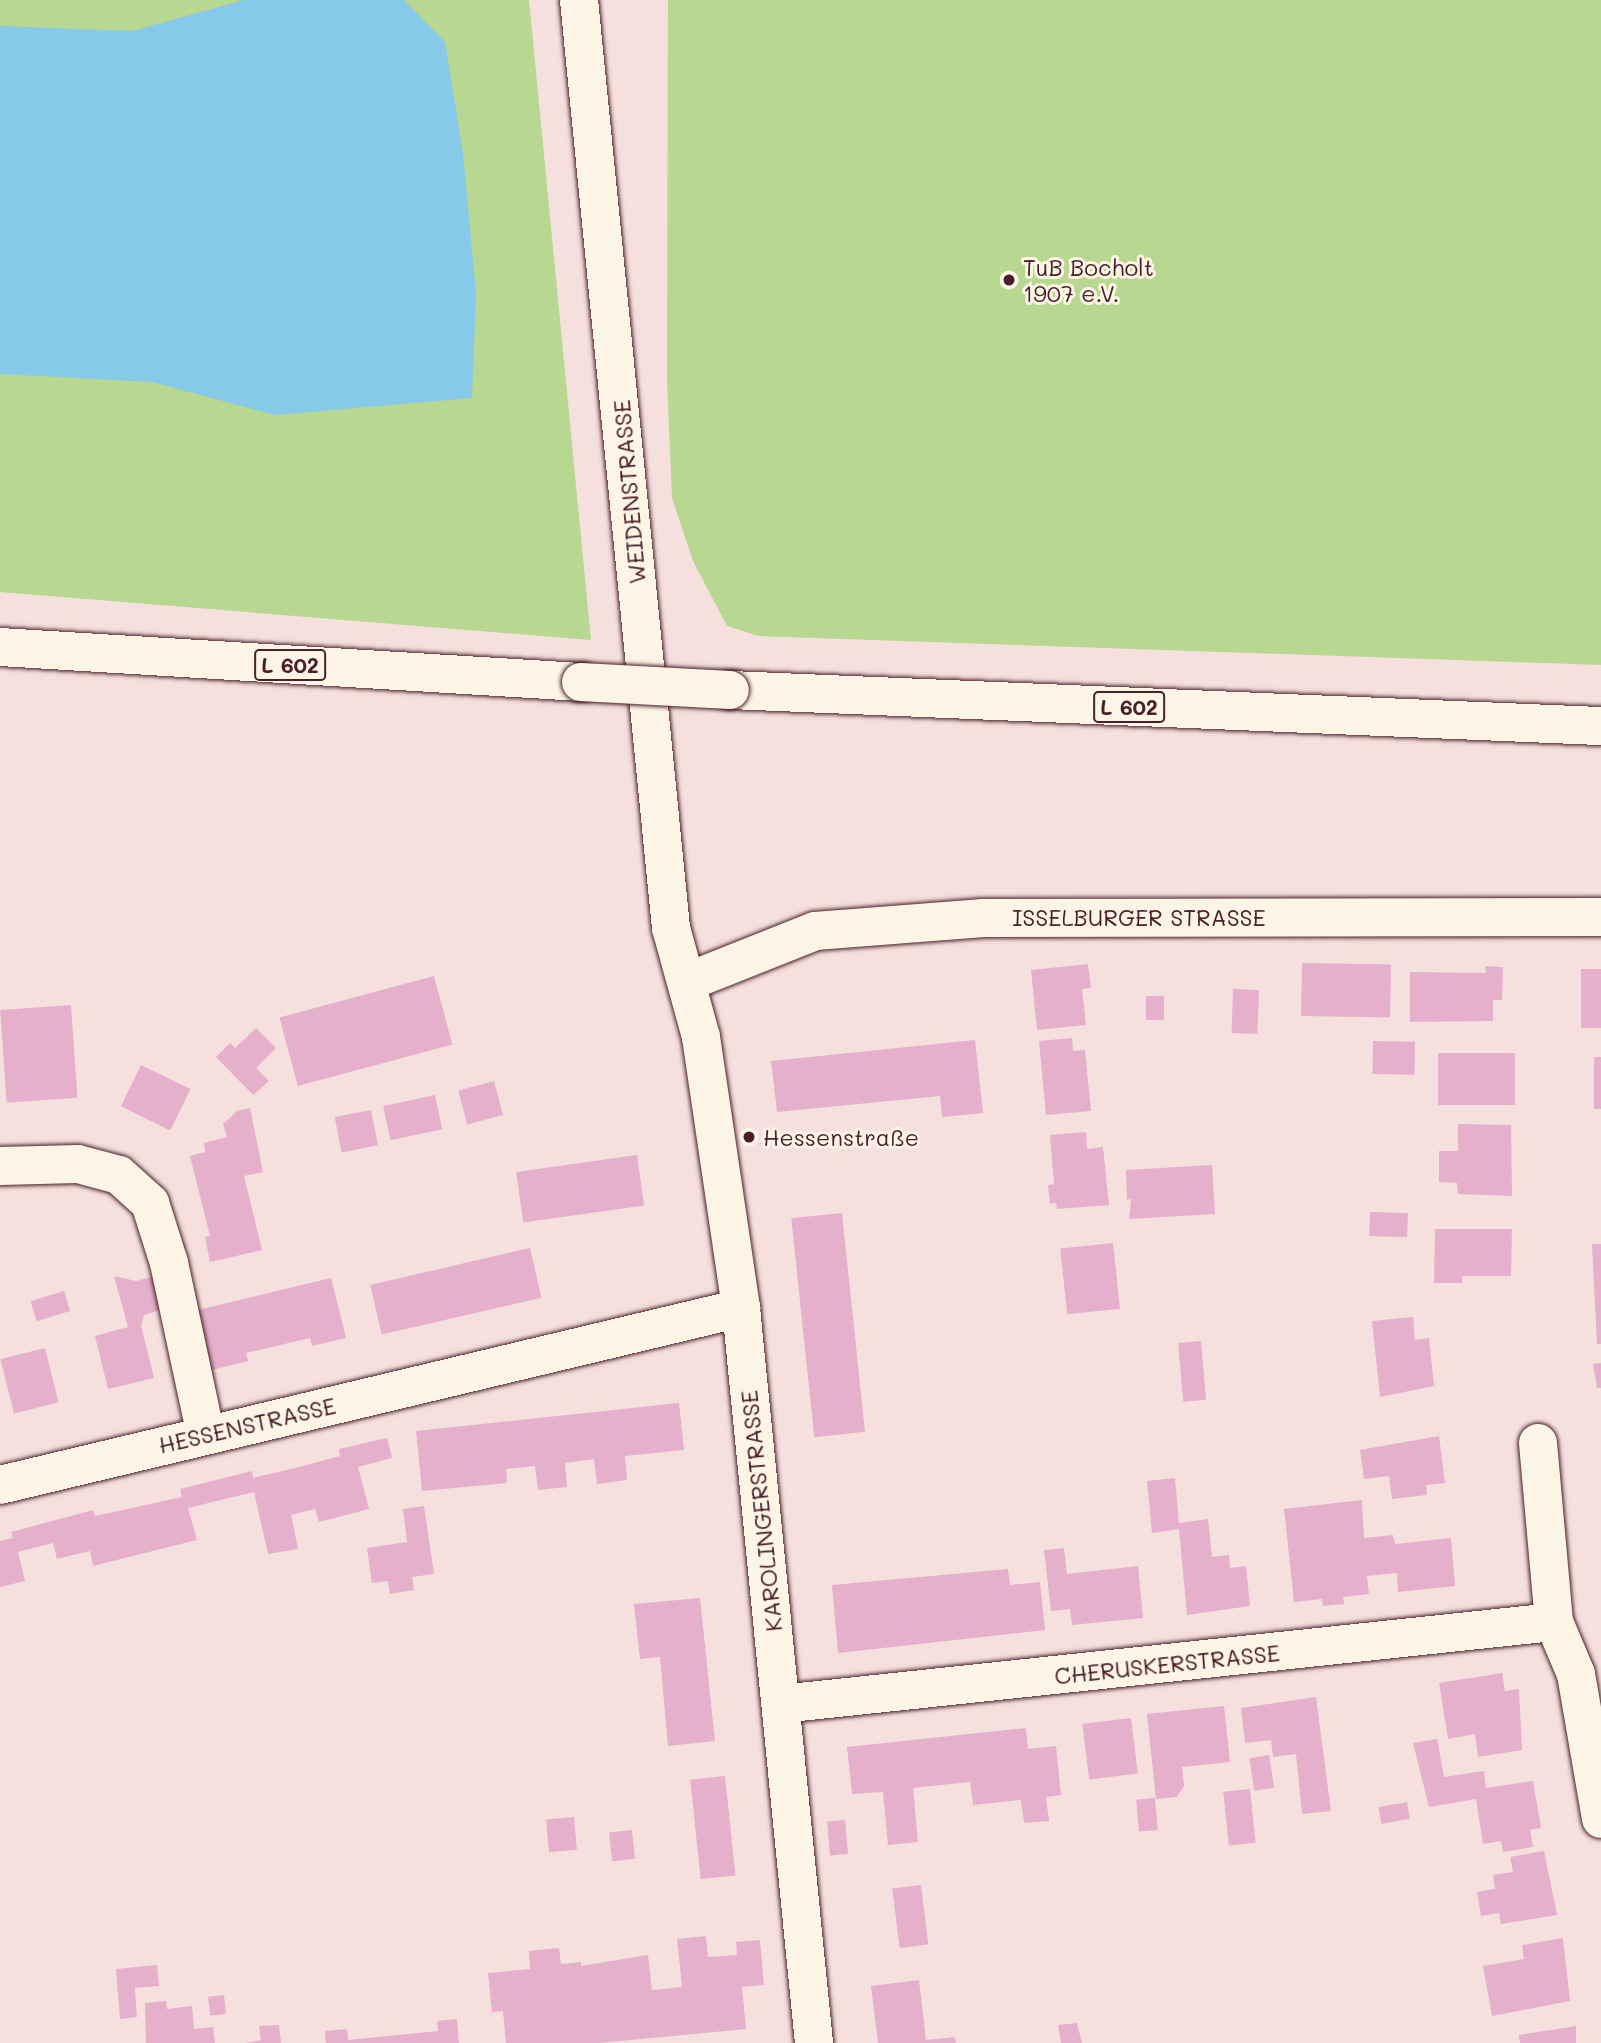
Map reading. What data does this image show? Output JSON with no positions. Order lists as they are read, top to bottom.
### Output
{
  "streets": {
    "street": [
      "WEIDENSTRASSE",
      "L 602",
      "ISSELBURGER STRASSE",
      "HESSENSTRASSE",
      "KAROLINGERSTRASSE",
      "CHERUSKERSTRASSE"
    ]
  },
  "crossings": [
    ["WEIDENSTRASSE", "ISSELBURGER STRASSE"],
    ["WEIDENSTRASSE", "KAROLINGERSTRASSE"],
    ["ISSELBURGER STRASSE", "KAROLINGERSTRASSE"],
    ["HESSENSTRASSE", "KAROLINGERSTRASSE"],
    ["KAROLINGERSTRASSE", "CHERUSKERSTRASSE"]
  ],
  "places": ["TuB Bocholt 1907 e.V.", "Hessenstraße"]
}
